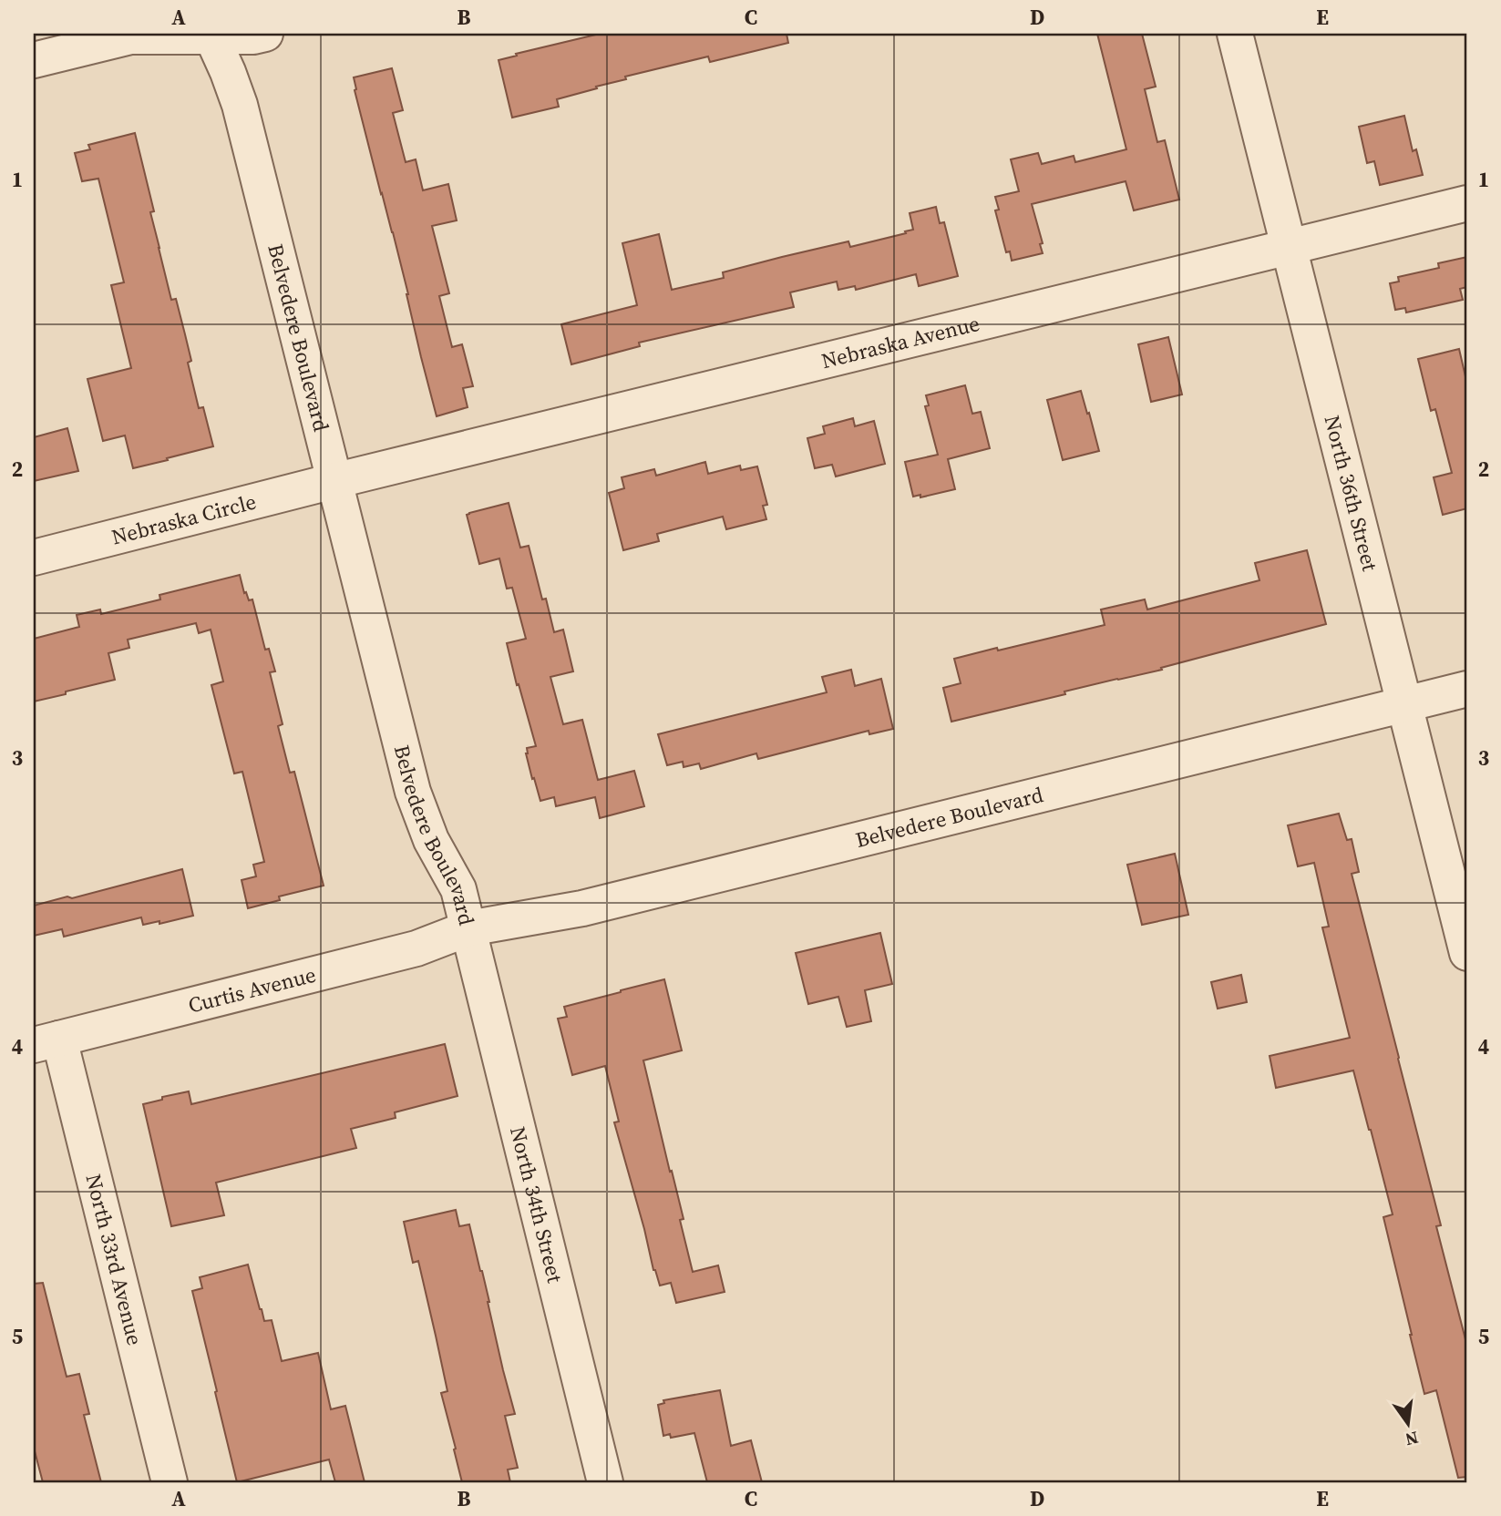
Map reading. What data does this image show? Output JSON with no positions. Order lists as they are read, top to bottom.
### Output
{
  "streets": {
    "street": [
      "Belvedere Boulevard",
      "Nebraska Avenue",
      "North 36th Street",
      "Nebraska Circle",
      "Curtis Avenue",
      "North 34th Street",
      "North 33rd Avenue"
    ]
  },
  "crossings": [
    ["Belvedere Boulevard", "Nebraska Avenue"],
    ["Belvedere Boulevard", "North 36th Street"],
    ["Belvedere Boulevard", "Nebraska Circle"],
    ["Belvedere Boulevard", "Curtis Avenue"],
    ["Belvedere Boulevard", "North 34th Street"],
    ["Nebraska Avenue", "North 36th Street"],
    ["Nebraska Avenue", "Nebraska Circle"],
    ["Curtis Avenue", "North 34th Street"],
    ["Curtis Avenue", "North 33rd Avenue"]
  ],
  "north": "bottom",
  "grid": {
    "columns": [
      "A",
      "B",
      "C",
      "D",
      "E"
    ],
    "rows": [
      "1",
      "2",
      "3",
      "4",
      "5"
    ]
  }
}
